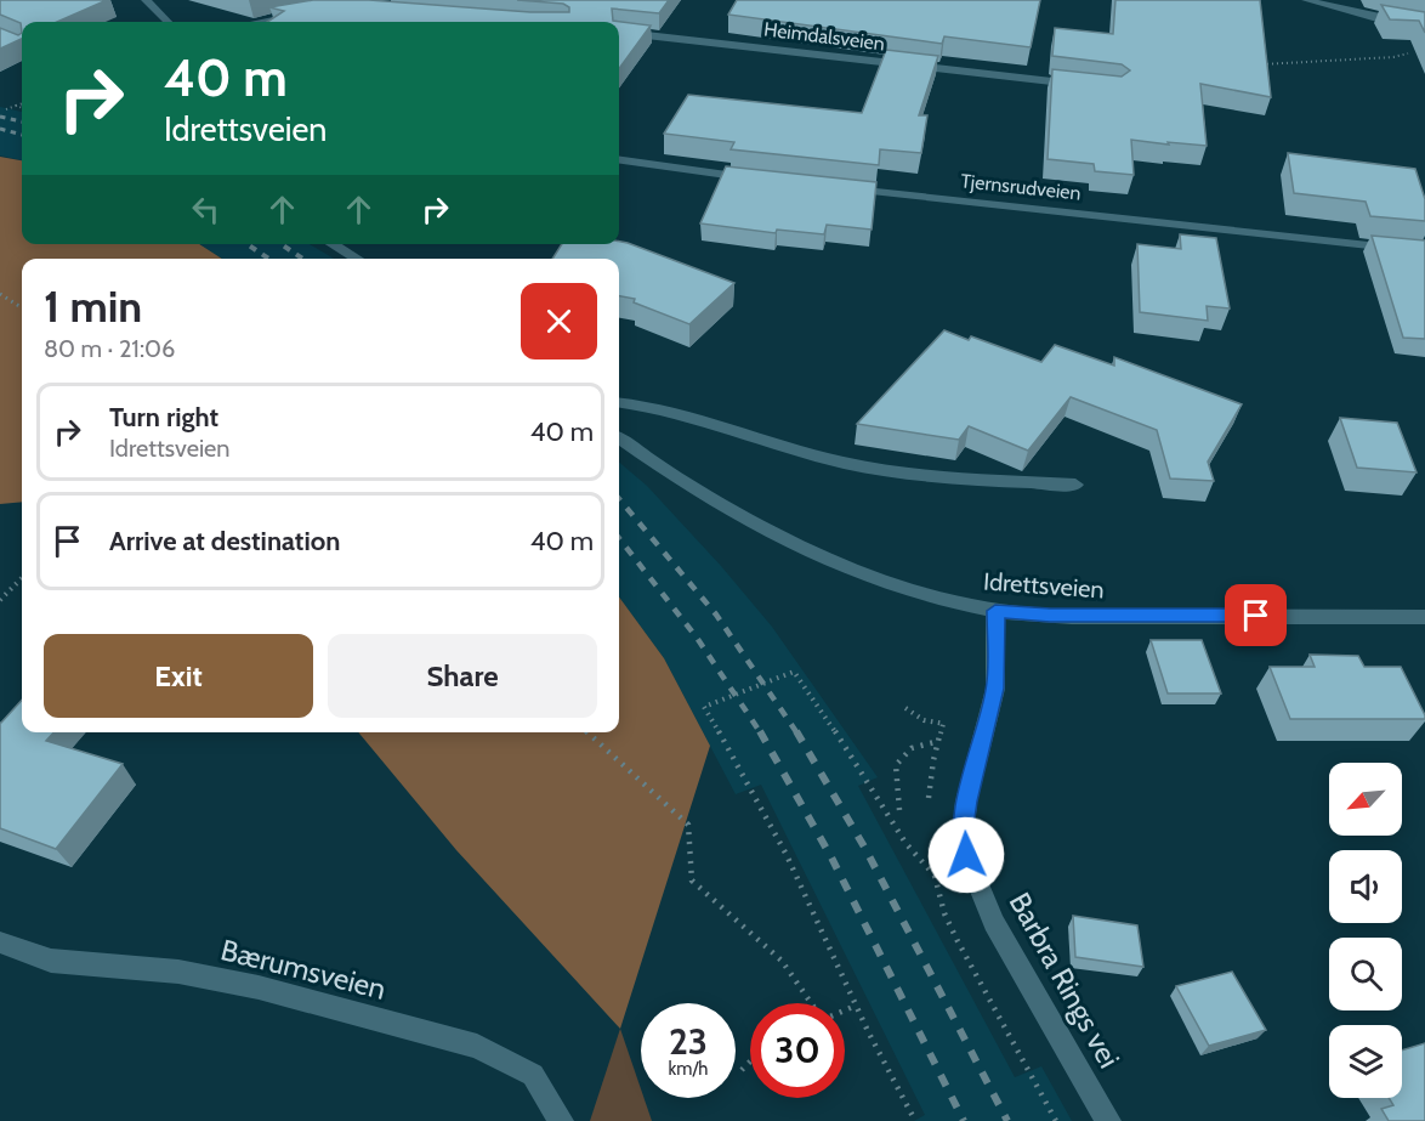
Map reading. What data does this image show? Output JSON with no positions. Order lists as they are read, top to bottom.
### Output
{
  "streets": {
    "street": [
      "Heimdalsveien",
      "Tjernsrudveien",
      "Idrettsveien",
      "Bærumsveien",
      "Barbra Rings vei"
    ]
  },
  "crossings": [
    ["Idrettsveien", "Barbra Rings vei"]
  ],
  "north": "bottom left",
  "page": {
    "turn": ["40 m", "Idrettsveien"],
    "heading": ["1 min", "80 m · 21:06"],
    "list": [
      {
        "name": "Turn right",
        "note": "Idrettsveien",
        "value": "40 m"
      },
      {
        "name": "Arrive at destination",
        "value": "40 m"
      }
    ],
    "buttons": ["Exit", "Share"],
    "speed": "23 km/h",
    "limit": "30"
  }
}
